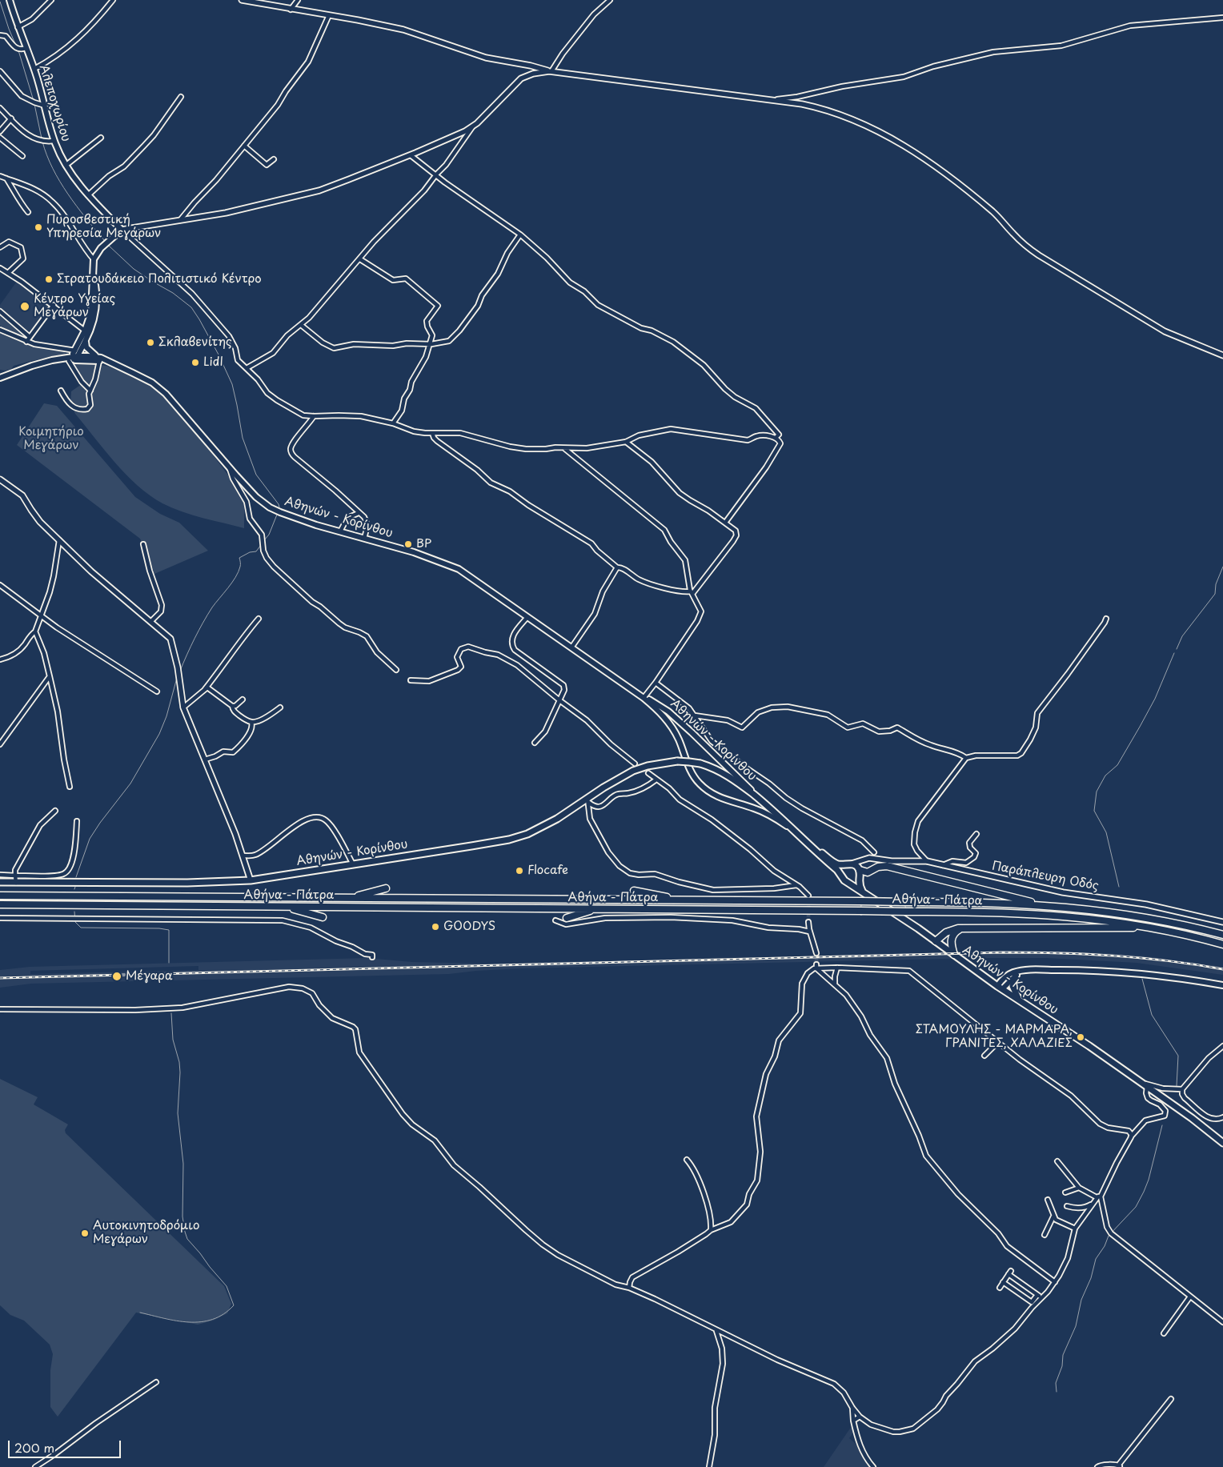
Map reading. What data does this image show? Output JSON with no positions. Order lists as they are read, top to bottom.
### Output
{
  "streets": {
    "highway": ["Αθήνα - Πάτρα"],
    "main road": ["Αλεποχωρίου", "Αθηνών - Κορίνθου"],
    "street": ["Παράπλευρη Οδός"]
  },
  "crossings": [
    ["Αθηνών - Κορίνθου", "Παράπλευρη Οδός"]
  ],
  "parks": ["Κοιμητήριο Μεγάρων"],
  "places": [
    "Πυροσβεστική Υπηρεσία Μεγάρων",
    "Στρατουδάκειο Πολιτιστικό Κέντρο",
    "Κέντρο Υγείας Μεγάρων",
    "Σκλαβενίτης",
    "Lidl",
    "BP",
    "Flocafe",
    "GOODYS",
    "Μέγαρα",
    "ΣΤΑΜΟΥΛΗΣ - ΜΑΡΜΑΡΑ, ΓΡΑΝΙΤΕΣ, ΧΑΛΑΖΙΕΣ",
    "Αυτοκινητοδρόμιο Μεγάρων"
  ],
  "scale_bar": "200 m"
}
